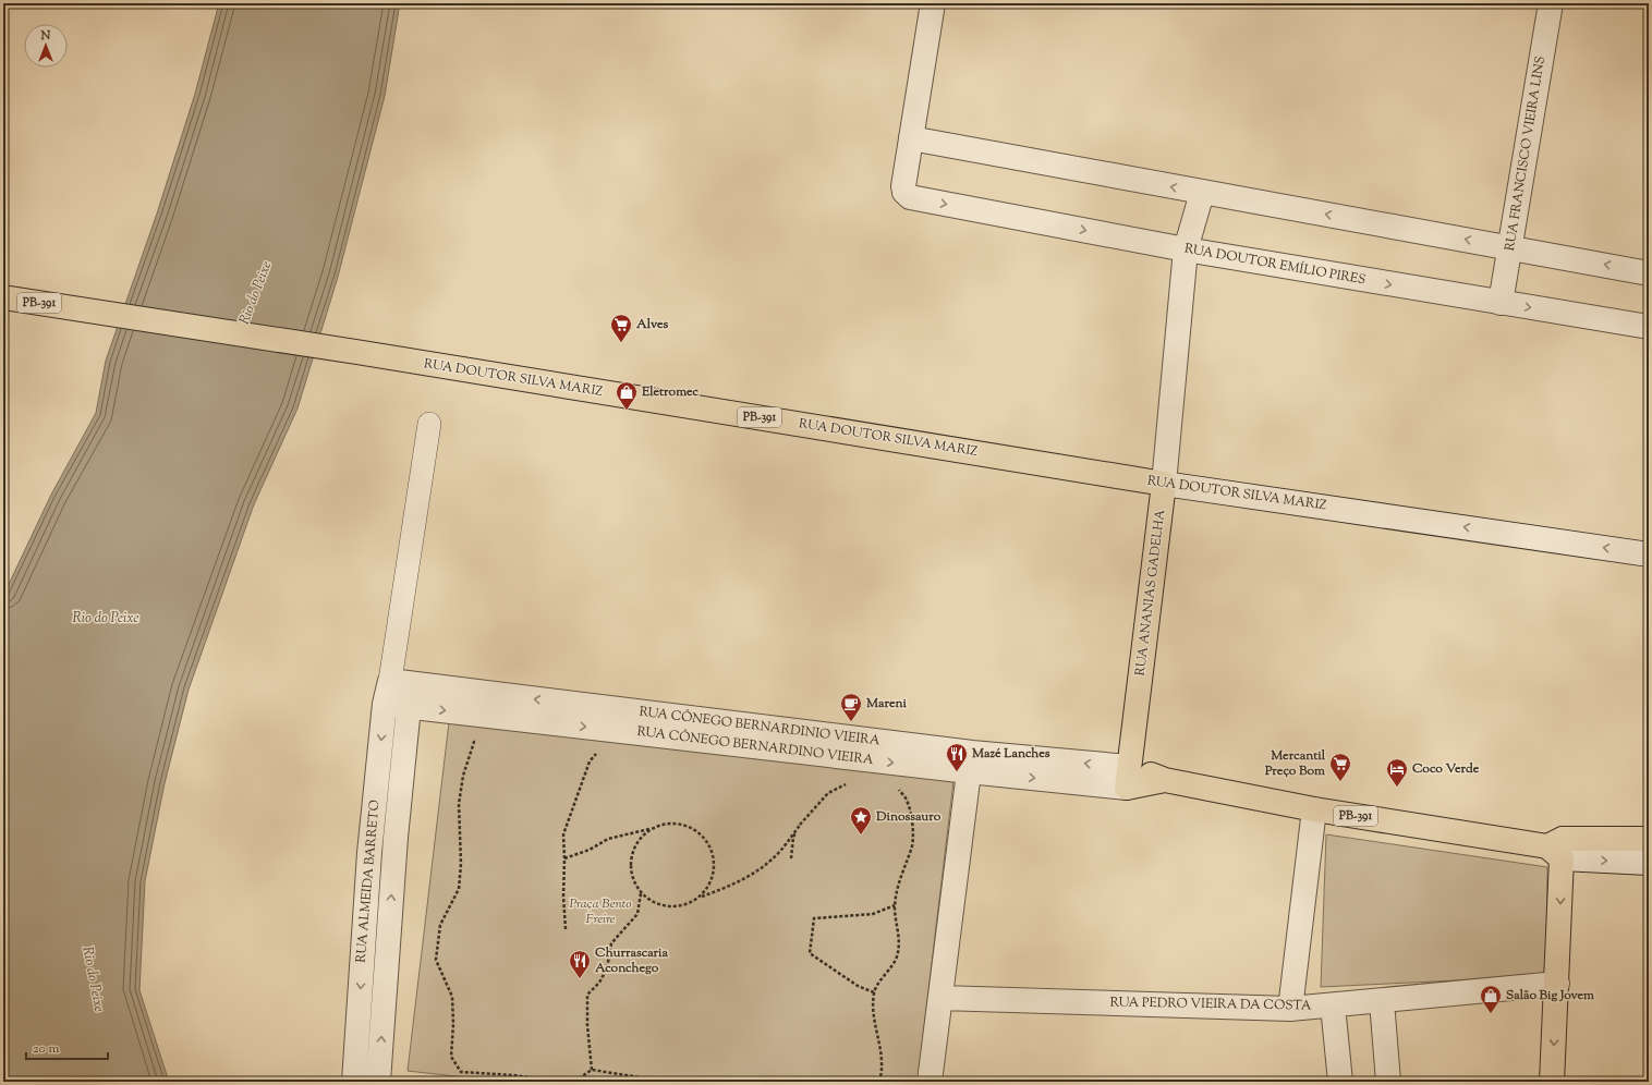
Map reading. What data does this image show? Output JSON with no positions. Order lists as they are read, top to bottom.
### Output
{
  "streets": {
    "main road": ["PB-391", "RUA DOUTOR SILVA MARIZ", "RUA ANANIAS GADELHA"],
    "street": [
      "RUA FRANCISCO VIEIRA LINS",
      "RUA DOUTOR EMÍLIO PIRES",
      "RUA CÔNEGO BERNARDINIO VIEIRA",
      "RUA CÔNEGO BERNARDINO VIEIRA",
      "RUA ALMEIDA BARRETO",
      "RUA PEDRO VIEIRA DA COSTA"
    ]
  },
  "crossings": [
    ["RUA FRANCISCO VIEIRA LINS", "RUA DOUTOR EMÍLIO PIRES"],
    ["RUA DOUTOR EMÍLIO PIRES", "RUA ANANIAS GADELHA"],
    ["PB-391", "RUA ANANIAS GADELHA"],
    ["PB-391", "RUA CÔNEGO BERNARDINO VIEIRA"],
    ["RUA DOUTOR SILVA MARIZ", "RUA ANANIAS GADELHA"],
    ["RUA ANANIAS GADELHA", "RUA CÔNEGO BERNARDINO VIEIRA"],
    ["RUA CÔNEGO BERNARDINIO VIEIRA", "RUA CÔNEGO BERNARDINO VIEIRA"],
    ["RUA CÔNEGO BERNARDINIO VIEIRA", "RUA ALMEIDA BARRETO"],
    ["RUA CÔNEGO BERNARDINO VIEIRA", "RUA ALMEIDA BARRETO"]
  ],
  "one_way": ["RUA CÔNEGO BERNARDINIO VIEIRA", "RUA CÔNEGO BERNARDINO VIEIRA"],
  "water": ["Rio do Peixe"],
  "parks": ["Praça Bento Freire"],
  "places": {
    "supermarket": ["Alves", "Mercantil Preço Bom"],
    "shop": ["Eletromec", "Salão Big Jovem"],
    "cafe": ["Mareni"],
    "restaurant": ["Mazé Lanches", "Churrascaria Aconchego"],
    "hotel": ["Coco Verde"],
    "place": ["Dinossauro"]
  },
  "scale_bar": "20 m",
  "north": "top"
}
